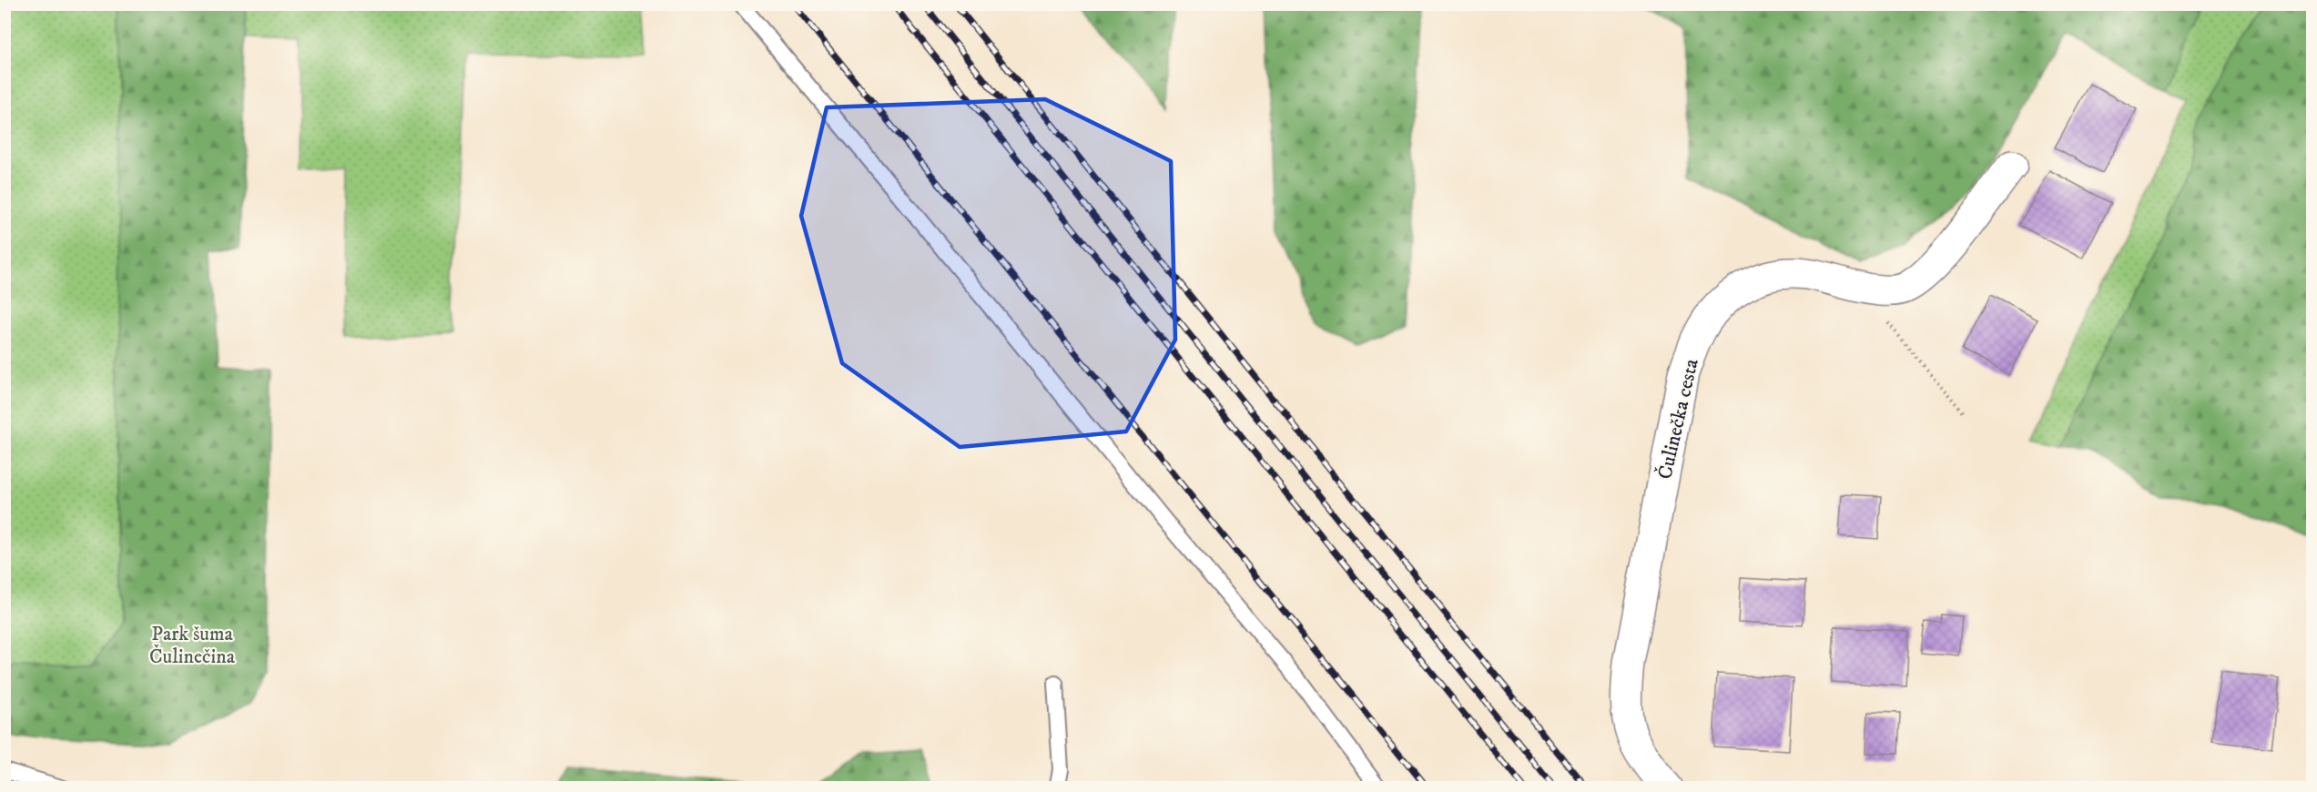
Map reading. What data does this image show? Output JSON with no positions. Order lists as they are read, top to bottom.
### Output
{
  "streets": {
    "street": ["Čulinečka cesta"]
  },
  "parks": ["Park šuma Čulinečina"]
}
